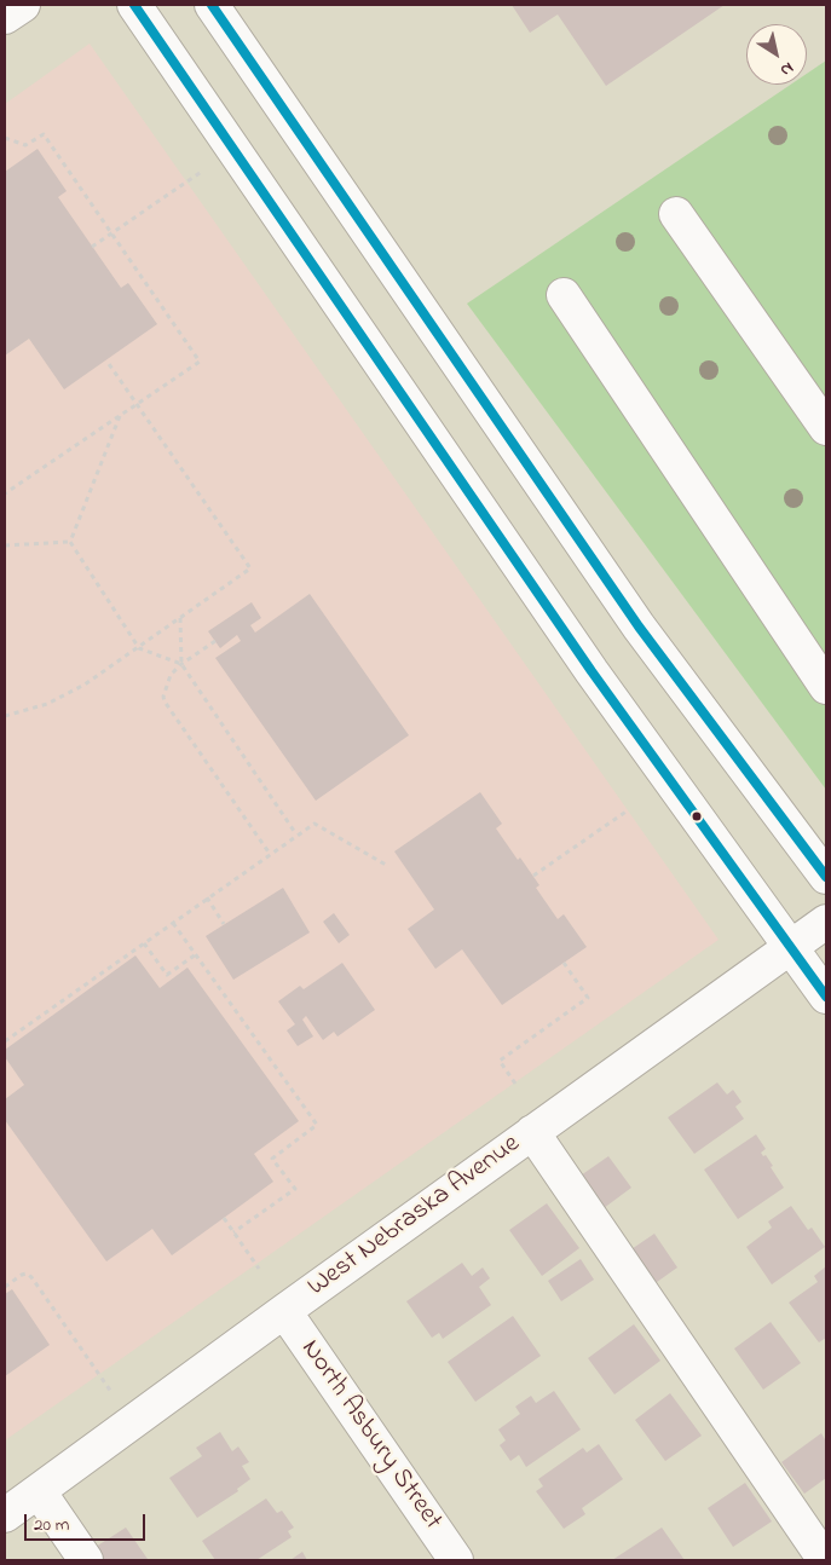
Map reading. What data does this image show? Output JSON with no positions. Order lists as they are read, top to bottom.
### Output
{
  "streets": {
    "main road": ["West Nebraska Avenue", "North Asbury Street"]
  },
  "crossings": [
    ["West Nebraska Avenue", "North Asbury Street"]
  ],
  "scale_bar": "20 m",
  "north": "bottom right"
}
